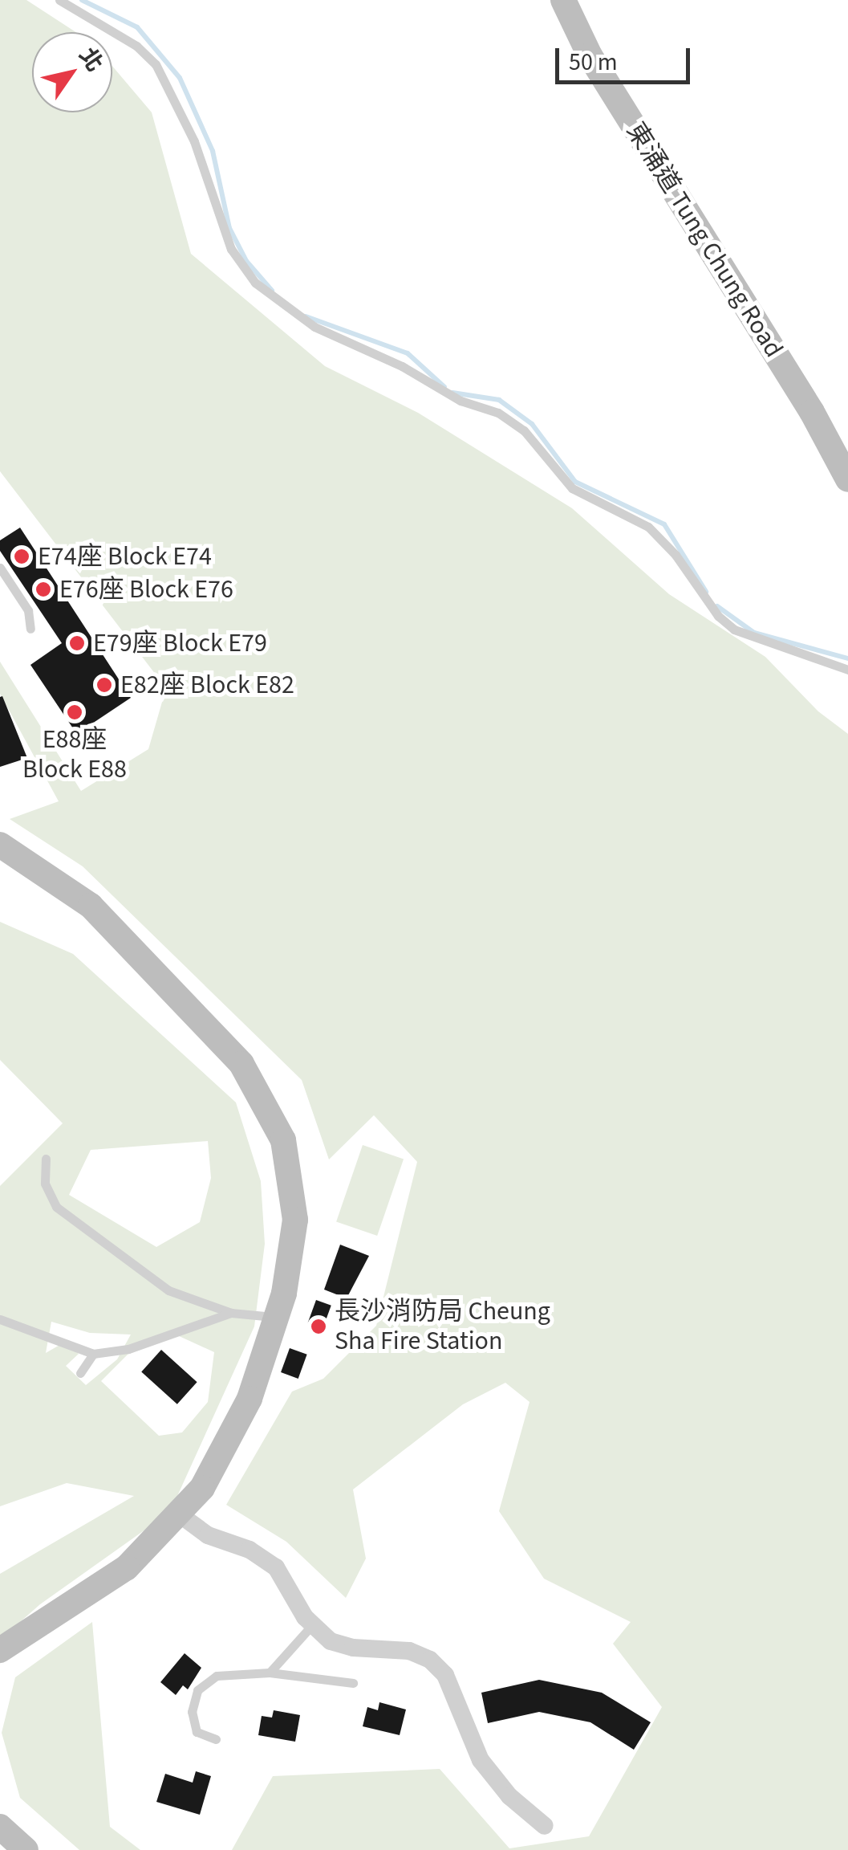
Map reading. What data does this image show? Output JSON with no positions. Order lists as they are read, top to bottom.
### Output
{
  "streets": {
    "main road": ["東涌道 Tung Chung Road"]
  },
  "places": [
    "E74座 Block E74",
    "E76座 Block E76",
    "E79座 Block E79",
    "E82座 Block E82",
    "E88座 Block E88",
    "長沙消防局 Cheung Sha Fire Station"
  ],
  "scale_bar": "50 m",
  "north": "top right"
}
